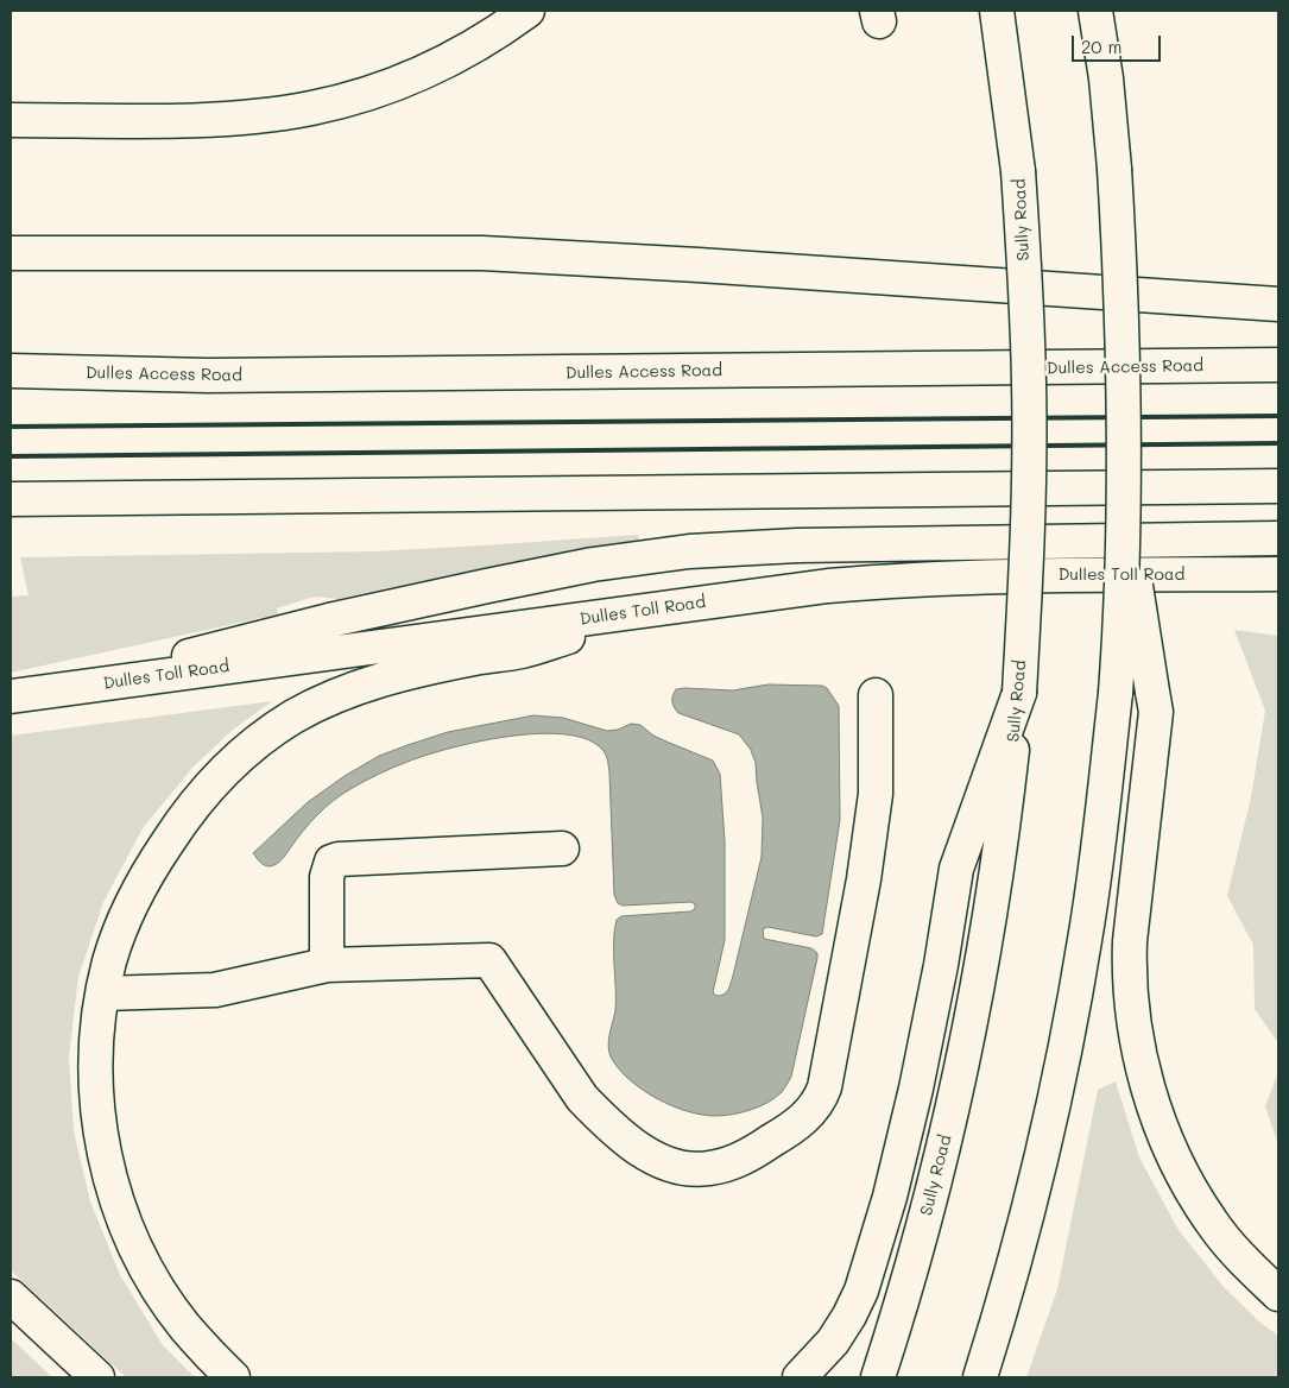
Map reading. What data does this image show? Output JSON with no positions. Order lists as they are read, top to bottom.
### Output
{
  "streets": {
    "main road": ["Sully Road", "Dulles Access Road", "Dulles Toll Road"]
  },
  "scale_bar": "20 m"
}
